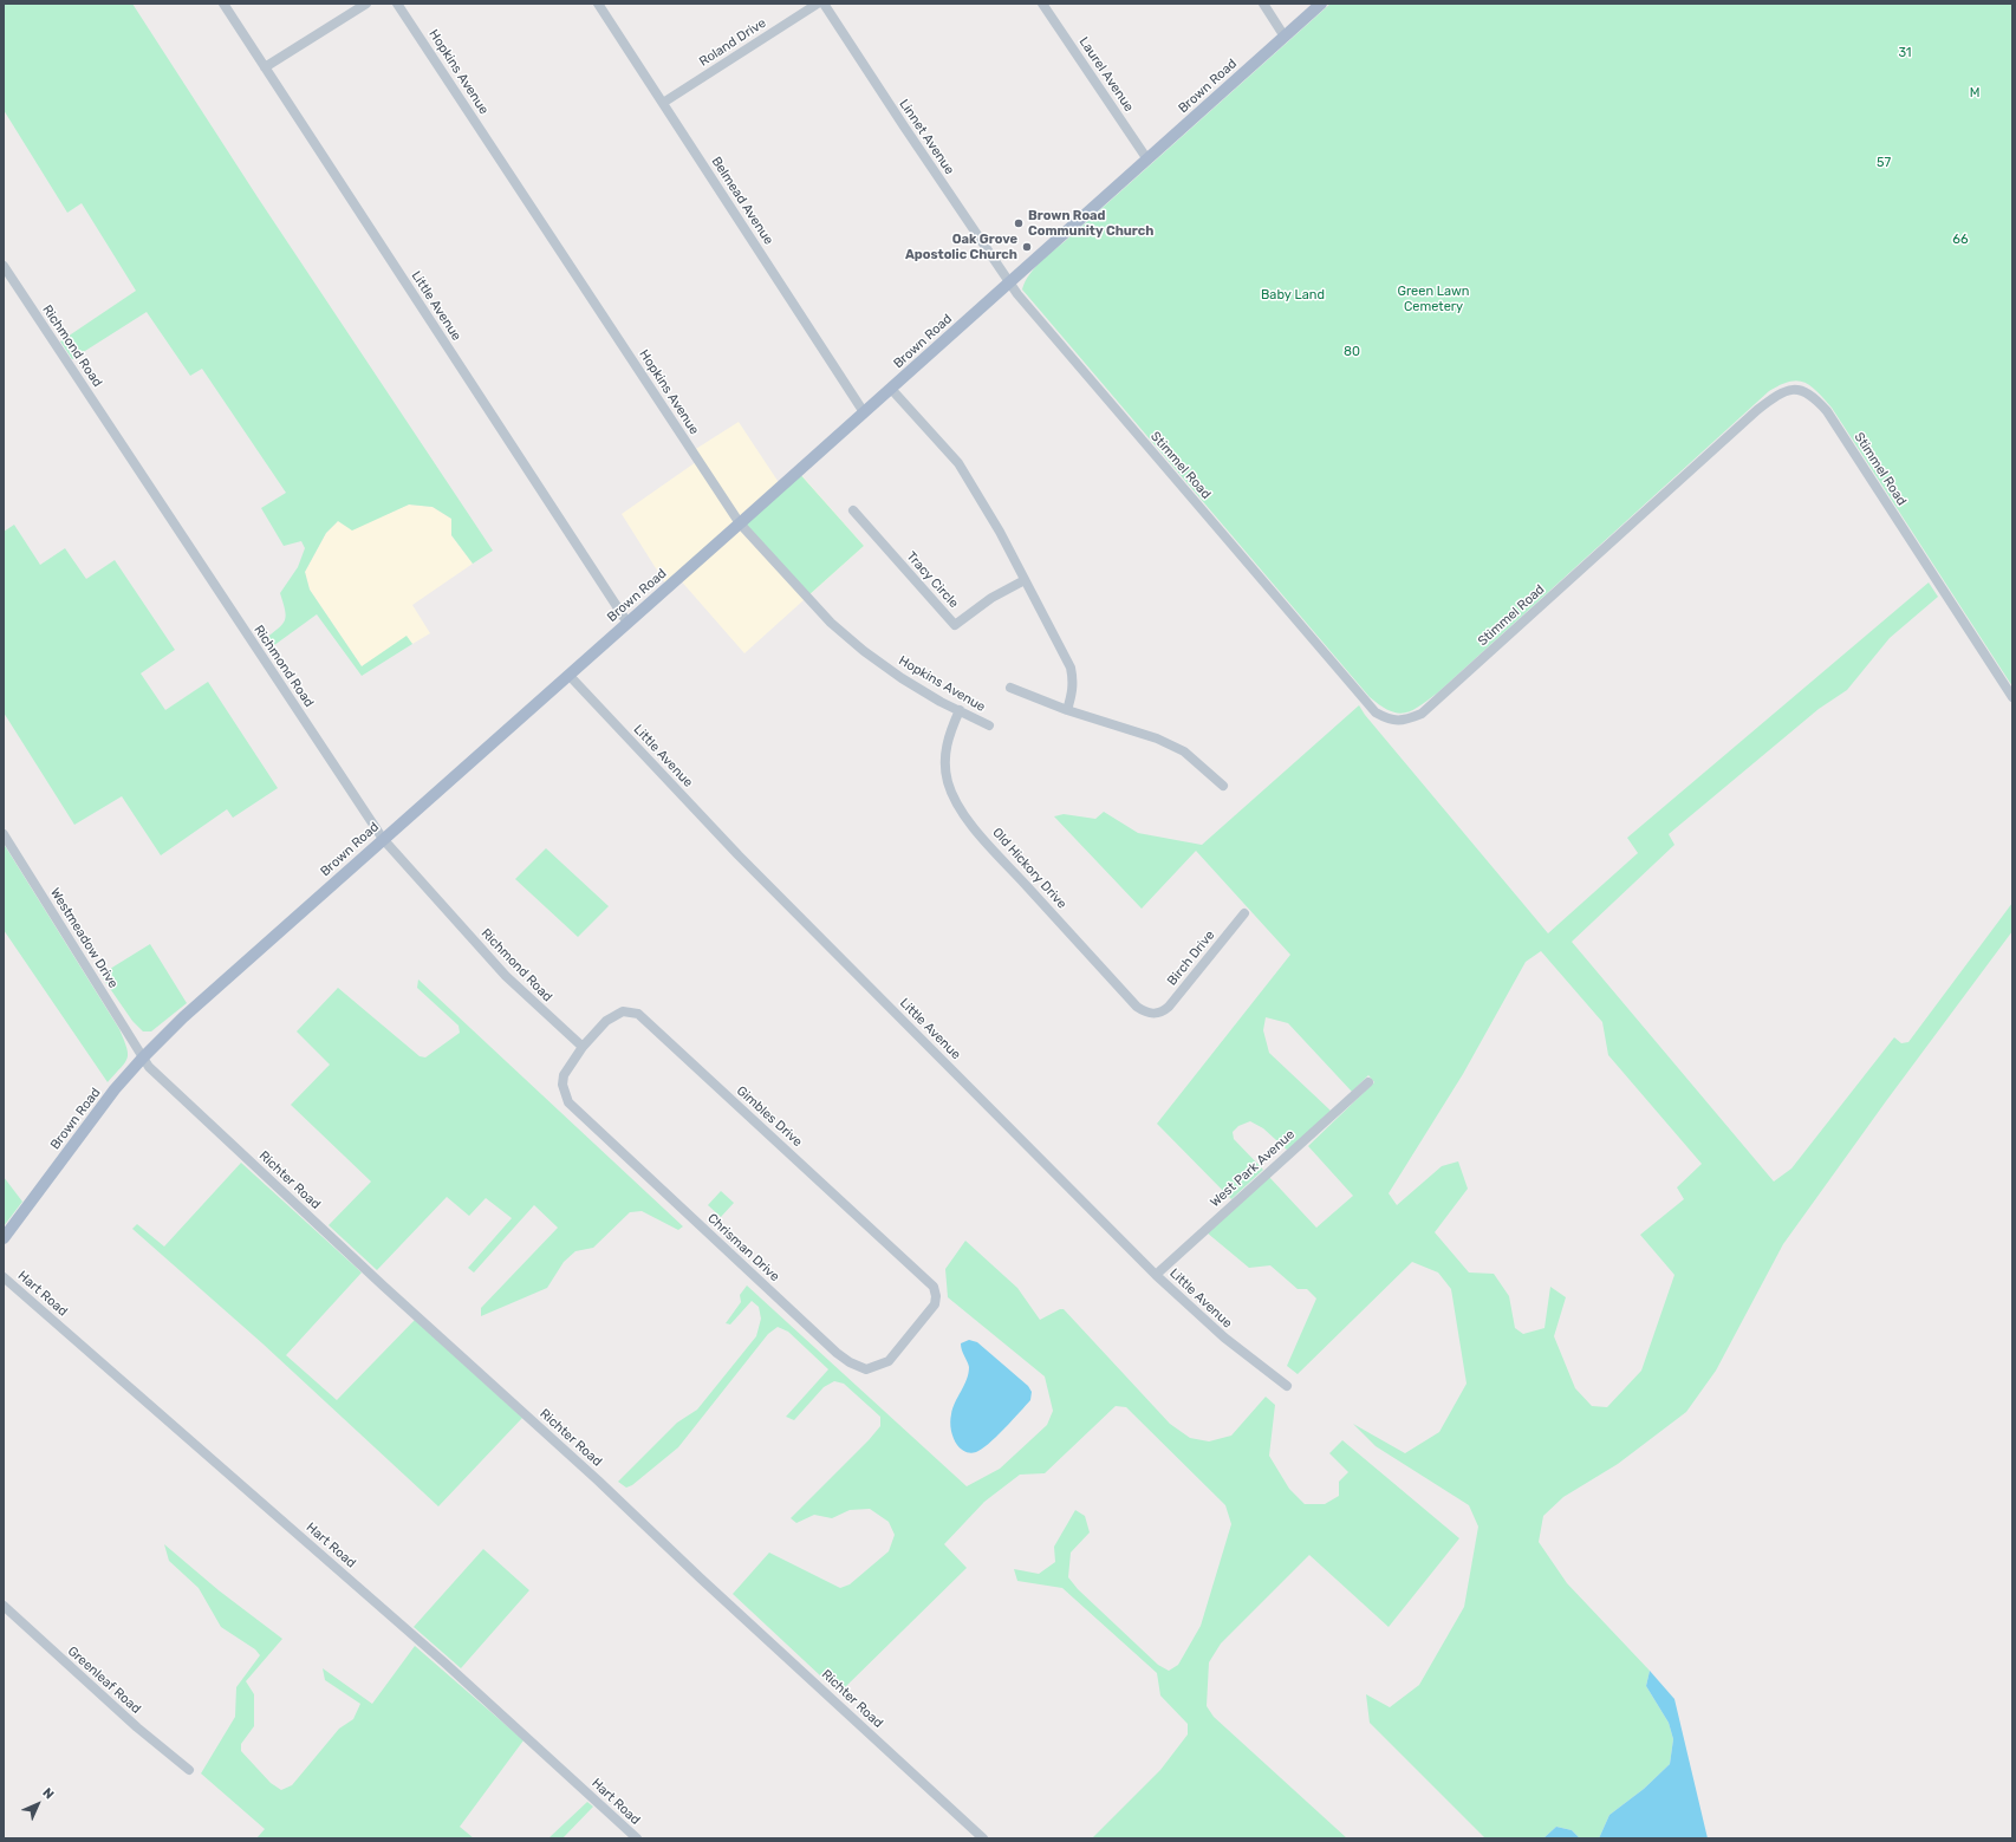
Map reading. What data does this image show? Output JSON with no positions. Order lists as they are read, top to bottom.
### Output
{
  "streets": {
    "main road": ["Brown Road"],
    "street": [
      "Roland Drive",
      "Hopkins Avenue",
      "Laurel Avenue",
      "Linnet Avenue",
      "Belmead Avenue",
      "Little Avenue",
      "Richmond Road",
      "Stimmel Road",
      "Tracy Circle",
      "Old Hickory Drive",
      "Westmeadow Drive",
      "Birch Drive",
      "Gimbles Drive",
      "West Park Avenue",
      "Richter Road",
      "Chrisman Drive",
      "Hart Road",
      "Greenleaf Road"
    ]
  },
  "crossings": [
    ["Roland Drive", "Belmead Avenue"],
    ["Hopkins Avenue", "Brown Road"],
    ["Hopkins Avenue", "Old Hickory Drive"],
    ["Laurel Avenue", "Brown Road"],
    ["Brown Road", "Linnet Avenue"],
    ["Brown Road", "Belmead Avenue"],
    ["Brown Road", "Little Avenue"],
    ["Brown Road", "Richmond Road"],
    ["Brown Road", "Stimmel Road"],
    ["Brown Road", "Westmeadow Drive"],
    ["Brown Road", "Richter Road"],
    ["Linnet Avenue", "Stimmel Road"],
    ["Little Avenue", "West Park Avenue"],
    ["Richmond Road", "Gimbles Drive"],
    ["Richmond Road", "Chrisman Drive"],
    ["Old Hickory Drive", "Birch Drive"],
    ["Westmeadow Drive", "Richter Road"],
    ["Gimbles Drive", "Chrisman Drive"]
  ],
  "parks": [
    "31",
    "M",
    "57",
    "66",
    "Green Lawn Cemetery",
    "Baby Land",
    "80"
  ],
  "places": ["Brown Road Community Church", "Oak Grove Apostolic Church"],
  "north": "top right"
}
